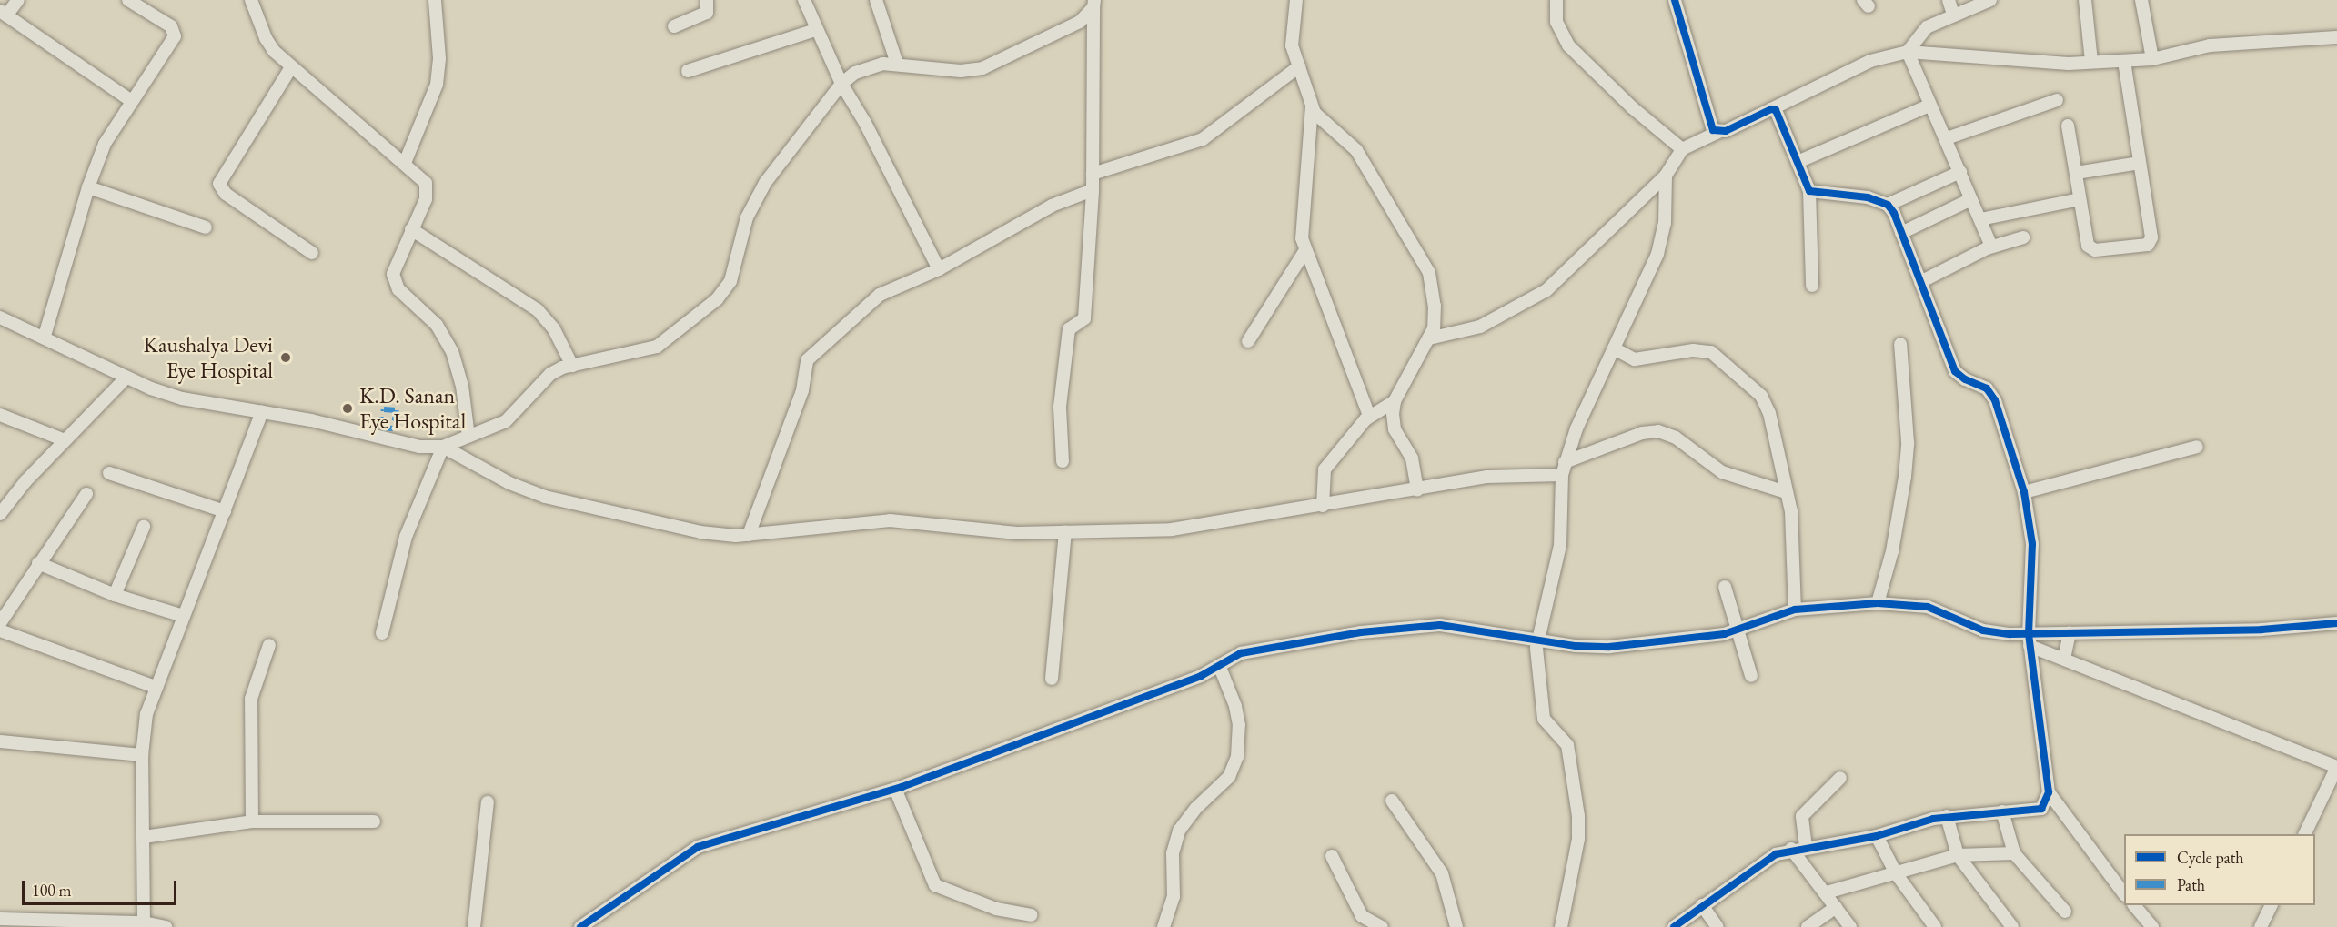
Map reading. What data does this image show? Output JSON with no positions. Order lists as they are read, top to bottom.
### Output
{
  "places": ["Kaushalya Devi Eye Hospital", "K.D. Sanan Eye Hospital"],
  "legend": ["Cycle path", "Path"],
  "scale_bar": "100 m"
}
